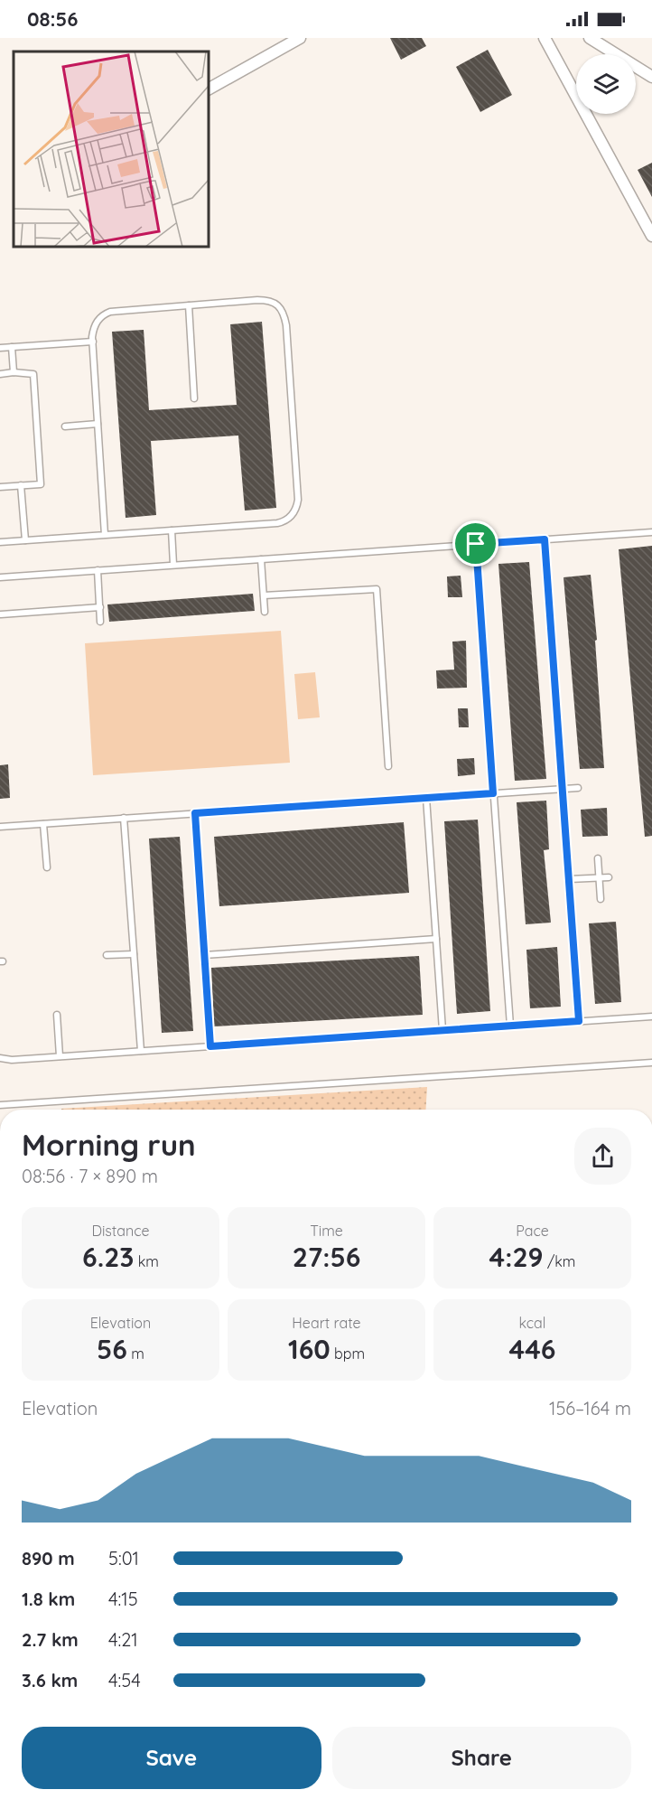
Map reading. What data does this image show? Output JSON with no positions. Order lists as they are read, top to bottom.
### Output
{
  "page": {
    "status": "08:56",
    "heading": ["Morning run", "08:56 · 7 × 890 m"],
    "stats": [
      ["Distance", "6.23 km"],
      ["Time", "27:56"],
      ["Pace", "4:29 /km"],
      ["Elevation", "56 m"],
      ["Heart rate", "160 bpm"],
      ["kcal", "446"]
    ],
    "chart": ["Elevation", "156–164 m"],
    "list": [
      {
        "name": "890 m",
        "note": "5:01"
      },
      {
        "name": "1.8 km",
        "note": "4:15"
      },
      {
        "name": "2.7 km",
        "note": "4:21"
      },
      {
        "name": "3.6 km",
        "note": "4:54"
      }
    ],
    "buttons": ["Save", "Share"]
  }
}
